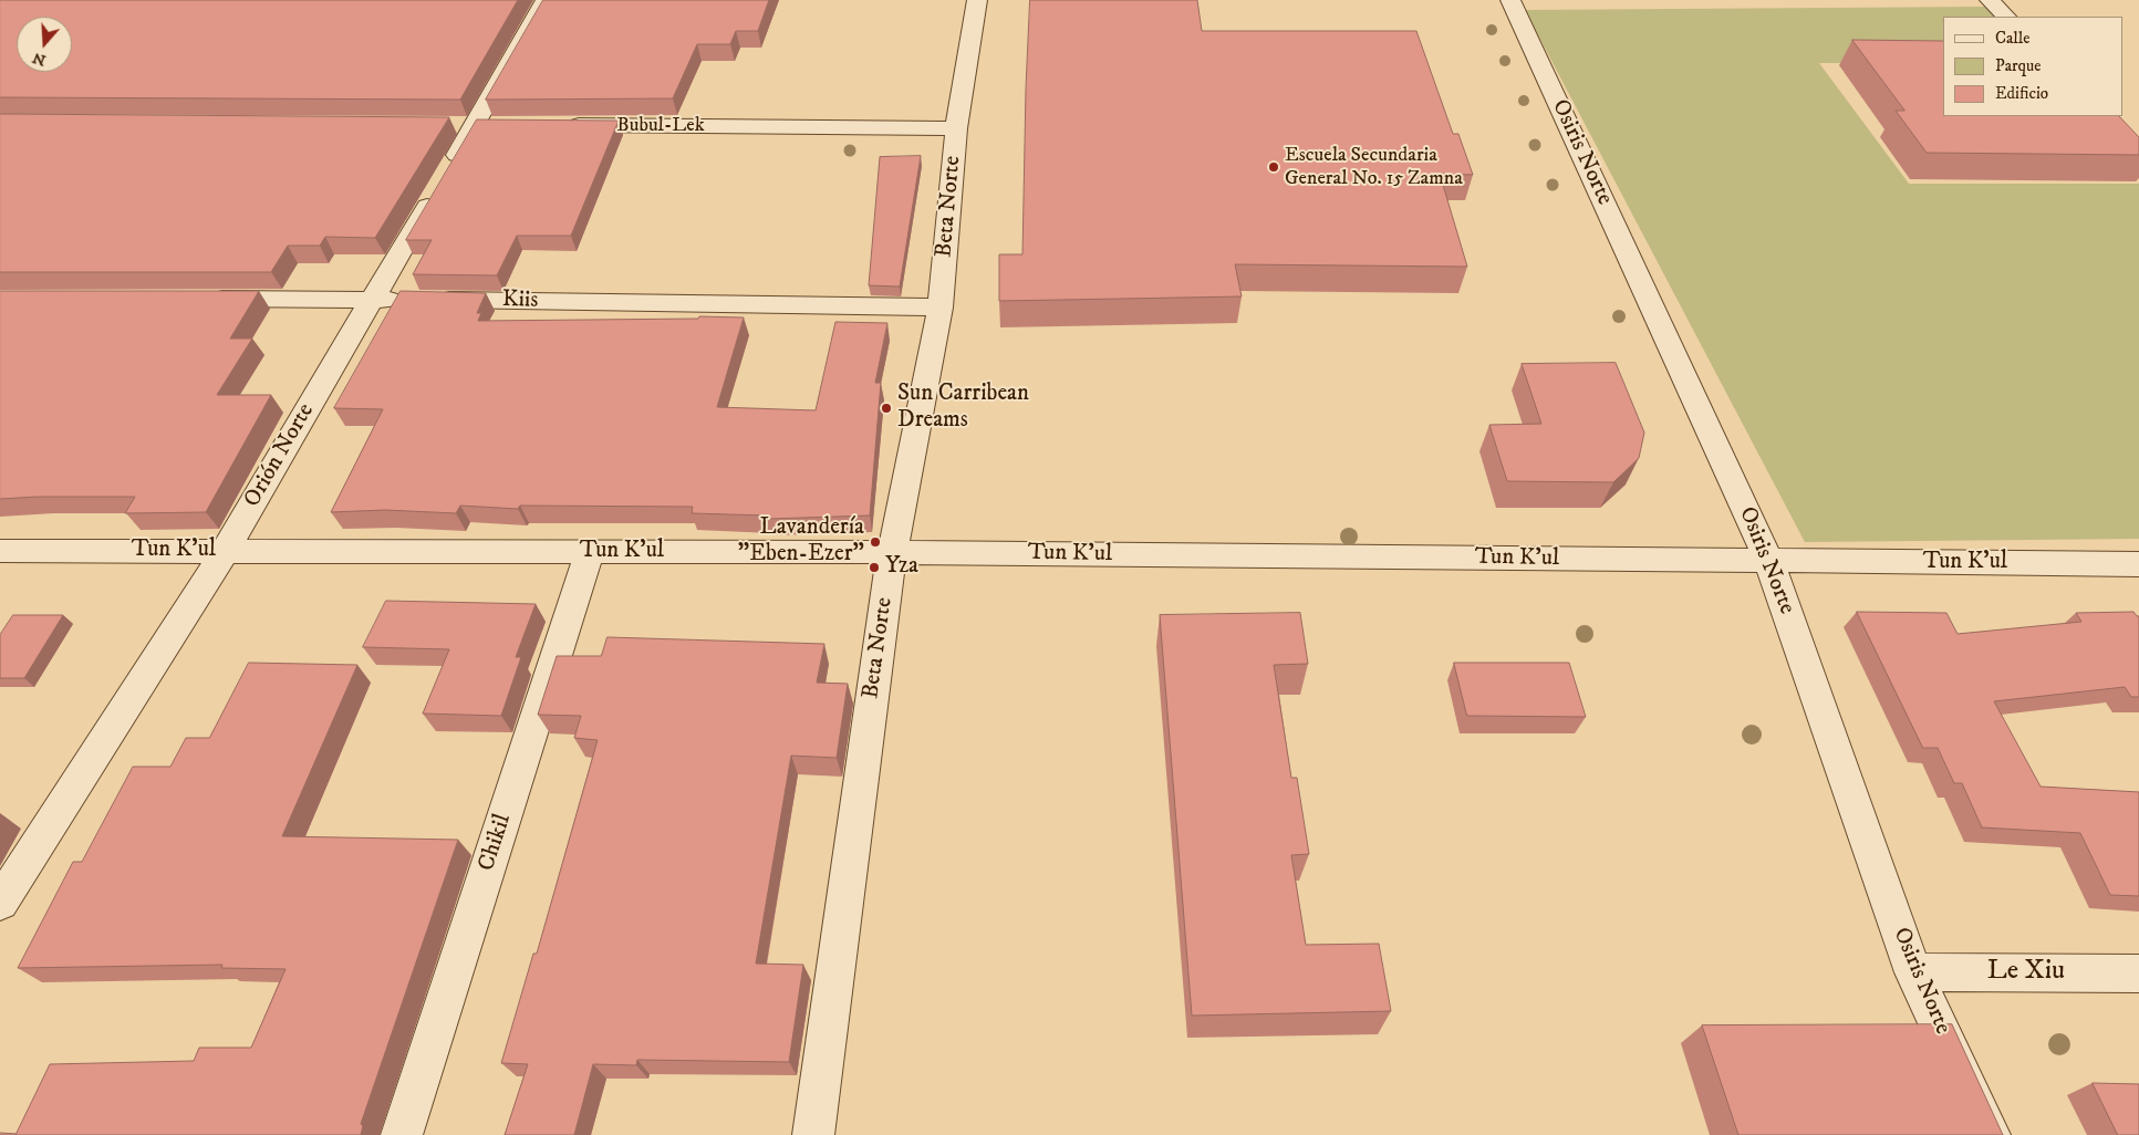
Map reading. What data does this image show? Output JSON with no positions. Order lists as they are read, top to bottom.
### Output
{
  "streets": {
    "street": [
      "Bubul-Lek",
      "Osiris Norte",
      "Beta Norte",
      "Kiis",
      "Orión Norte",
      "Tun K'ul",
      "Chikil",
      "Le Xiu"
    ]
  },
  "crossings": [
    ["Bubul-Lek", "Beta Norte"],
    ["Osiris Norte", "Tun K'ul"],
    ["Osiris Norte", "Le Xiu"],
    ["Beta Norte", "Kiis"],
    ["Beta Norte", "Tun K'ul"],
    ["Kiis", "Orión Norte"],
    ["Orión Norte", "Tun K'ul"],
    ["Tun K'ul", "Chikil"]
  ],
  "places": [
    "Escuela Secundaria General No. 15 Zamna",
    "Sun Carribean Dreams",
    "Lavandería \"Eben-Ezer\"",
    "Yza"
  ],
  "legend": ["Calle", "Parque", "Edificio"],
  "north": "bottom"
}
